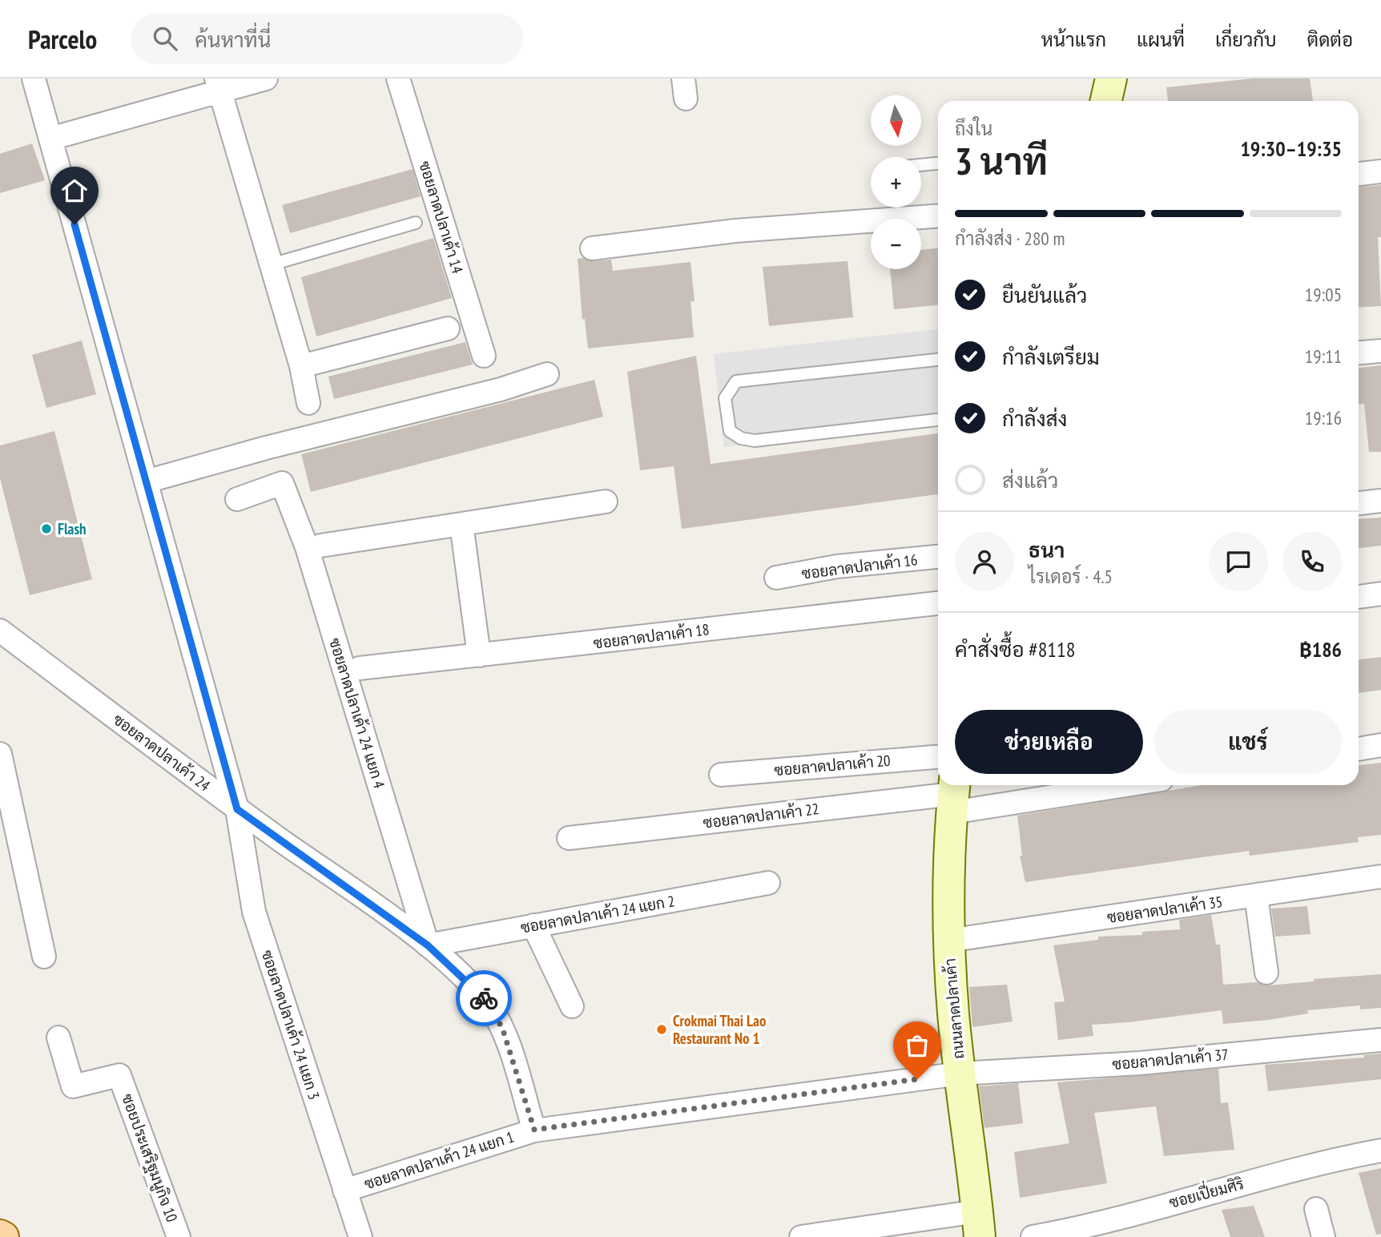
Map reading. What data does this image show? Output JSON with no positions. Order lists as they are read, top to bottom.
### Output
{
  "streets": {
    "main road": ["ถนนลาดปลาเค้า"],
    "street": [
      "ซอยลาดปลาเค้า 14",
      "ซอยลาดปลาเค้า 16",
      "ซอยลาดปลาเค้า 18",
      "ซอยลาดปลาเค้า 24 แยก 4",
      "ซอยลาดปลาเค้า 24",
      "ซอยลาดปลาเค้า 20",
      "ซอยลาดปลาเค้า 22",
      "ซอยลาดปลาเค้า 35",
      "ซอยลาดปลาเค้า 24 แยก 2",
      "ซอยลาดปลาเค้า 24 แยก 3",
      "ซอยลาดปลาเค้า 37",
      "ซอยประเสริฐมนูกิจ 10",
      "ซอยลาดปลาเค้า 24 แยก 1",
      "ซอยเปี่ยมศิริ"
    ]
  },
  "crossings": [
    ["ซอยลาดปลาเค้า 24 แยก 4", "ซอยลาดปลาเค้า 24"],
    ["ซอยลาดปลาเค้า 24 แยก 4", "ซอยลาดปลาเค้า 24 แยก 2"],
    ["ซอยลาดปลาเค้า 24", "ซอยลาดปลาเค้า 24 แยก 2"],
    ["ซอยลาดปลาเค้า 24", "ซอยลาดปลาเค้า 24 แยก 3"],
    ["ซอยลาดปลาเค้า 24", "ซอยลาดปลาเค้า 24 แยก 1"],
    ["ซอยลาดปลาเค้า 22", "ถนนลาดปลาเค้า"],
    ["ซอยลาดปลาเค้า 35", "ถนนลาดปลาเค้า"],
    ["ถนนลาดปลาเค้า", "ซอยลาดปลาเค้า 37"],
    ["ซอยลาดปลาเค้า 24 แยก 3", "ซอยลาดปลาเค้า 24 แยก 1"]
  ],
  "places": ["Flash", "Crokmai Thai Lao Restaurant No 1"],
  "north": "bottom",
  "page": {
    "header": "Parcelo",
    "search": "ค้นหาที่นี่",
    "nav": [
      "หน้าแรก",
      "แผนที่",
      "เกี่ยวกับ",
      "ติดต่อ"
    ],
    "map_buttons": ["+", "−"],
    "heading": ["3 นาที", "ถึงใน", "19:30–19:35"],
    "panel": [
      "ธนา",
      "ไรเดอร์ · 4.5",
      "คำสั่งซื้อ #8118",
      "฿186"
    ],
    "bar": "กำลังส่ง · 280 m",
    "list": [
      ["ยืนยันแล้ว", "19:05"],
      ["กำลังเตรียม", "19:11"],
      ["กำลังส่ง", "19:16"],
      "ส่งแล้ว"
    ],
    "buttons": ["ช่วยเหลือ", "แชร์"]
  }
}
